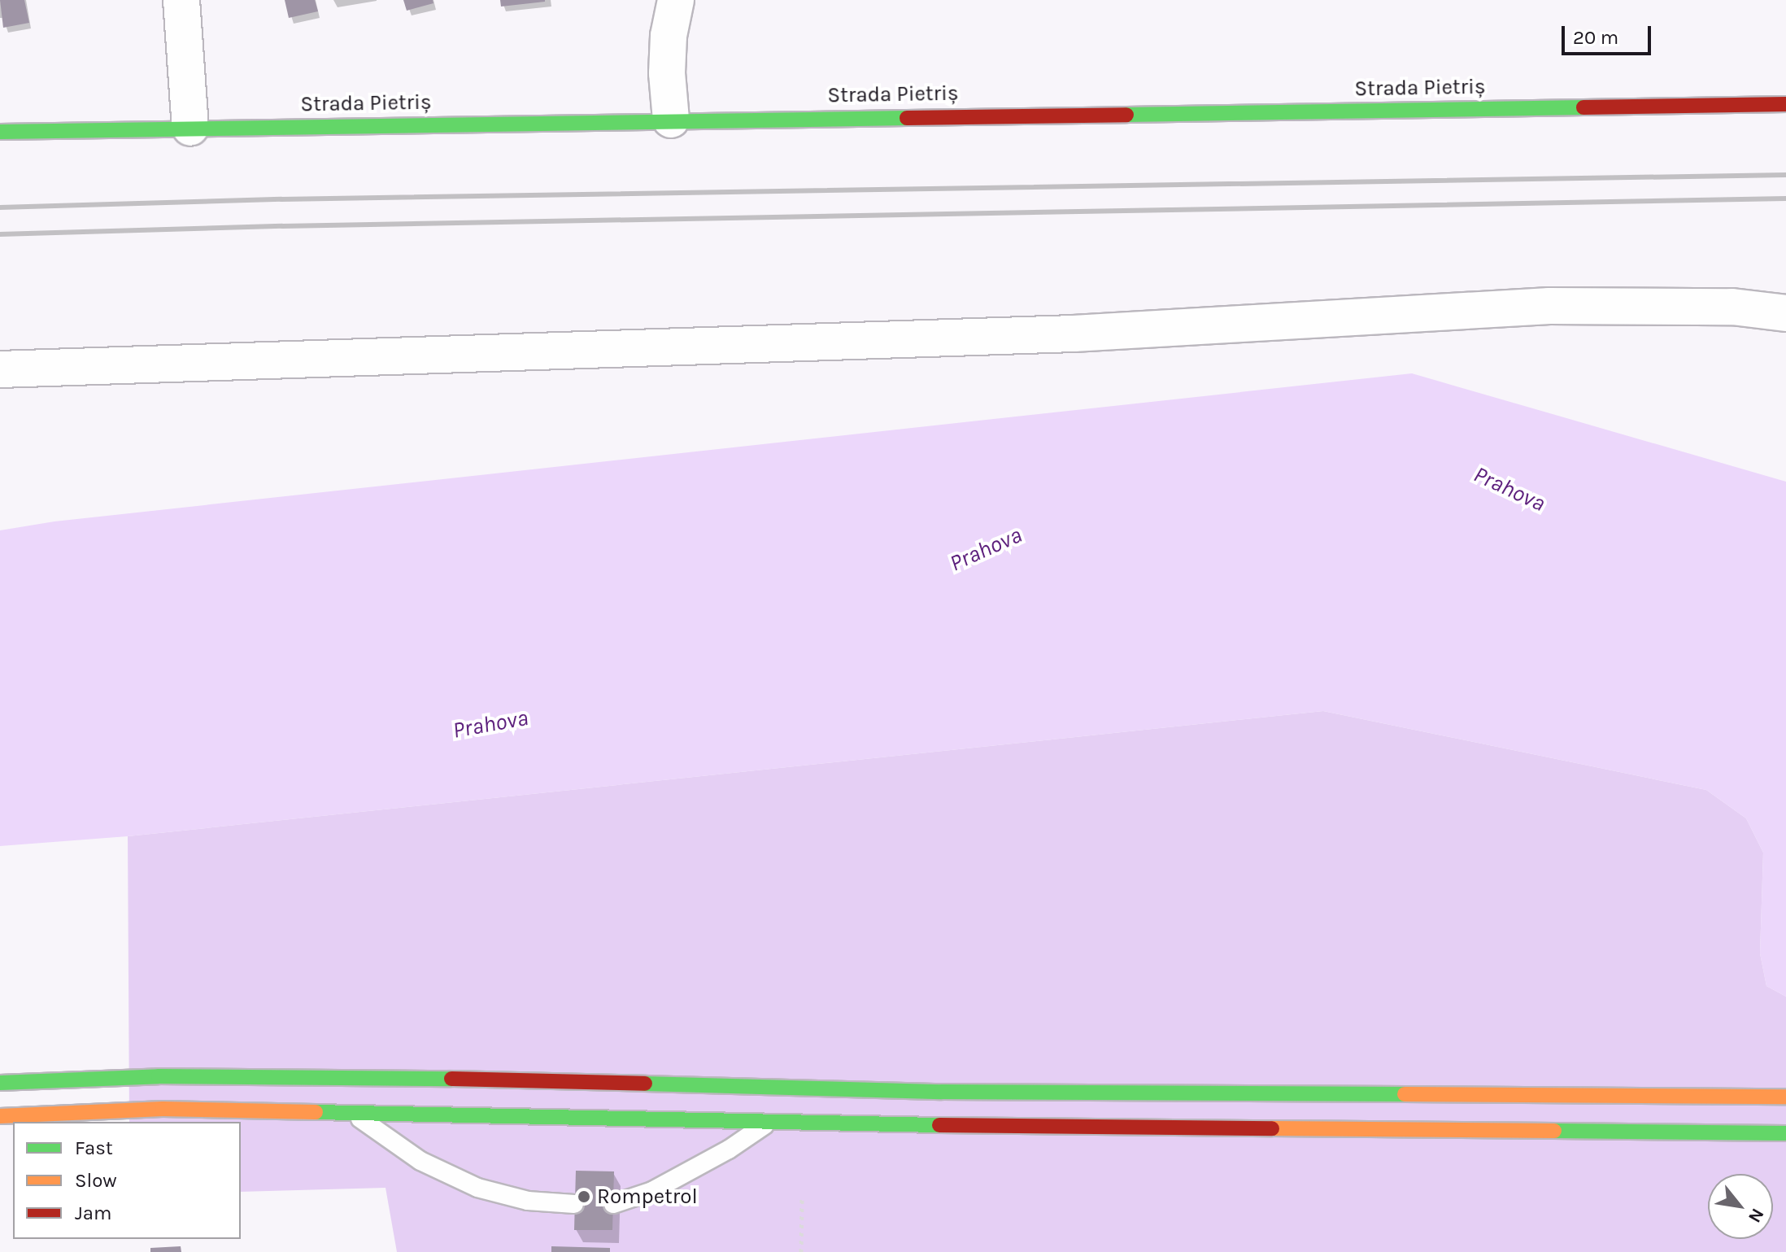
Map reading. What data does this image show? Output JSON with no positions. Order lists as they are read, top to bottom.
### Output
{
  "streets": {
    "main road": ["Strada Pietriș"]
  },
  "water": ["Prahova"],
  "places": ["Rompetrol"],
  "legend": ["Fast", "Slow", "Jam"],
  "scale_bar": "20 m",
  "north": "bottom right"
}
